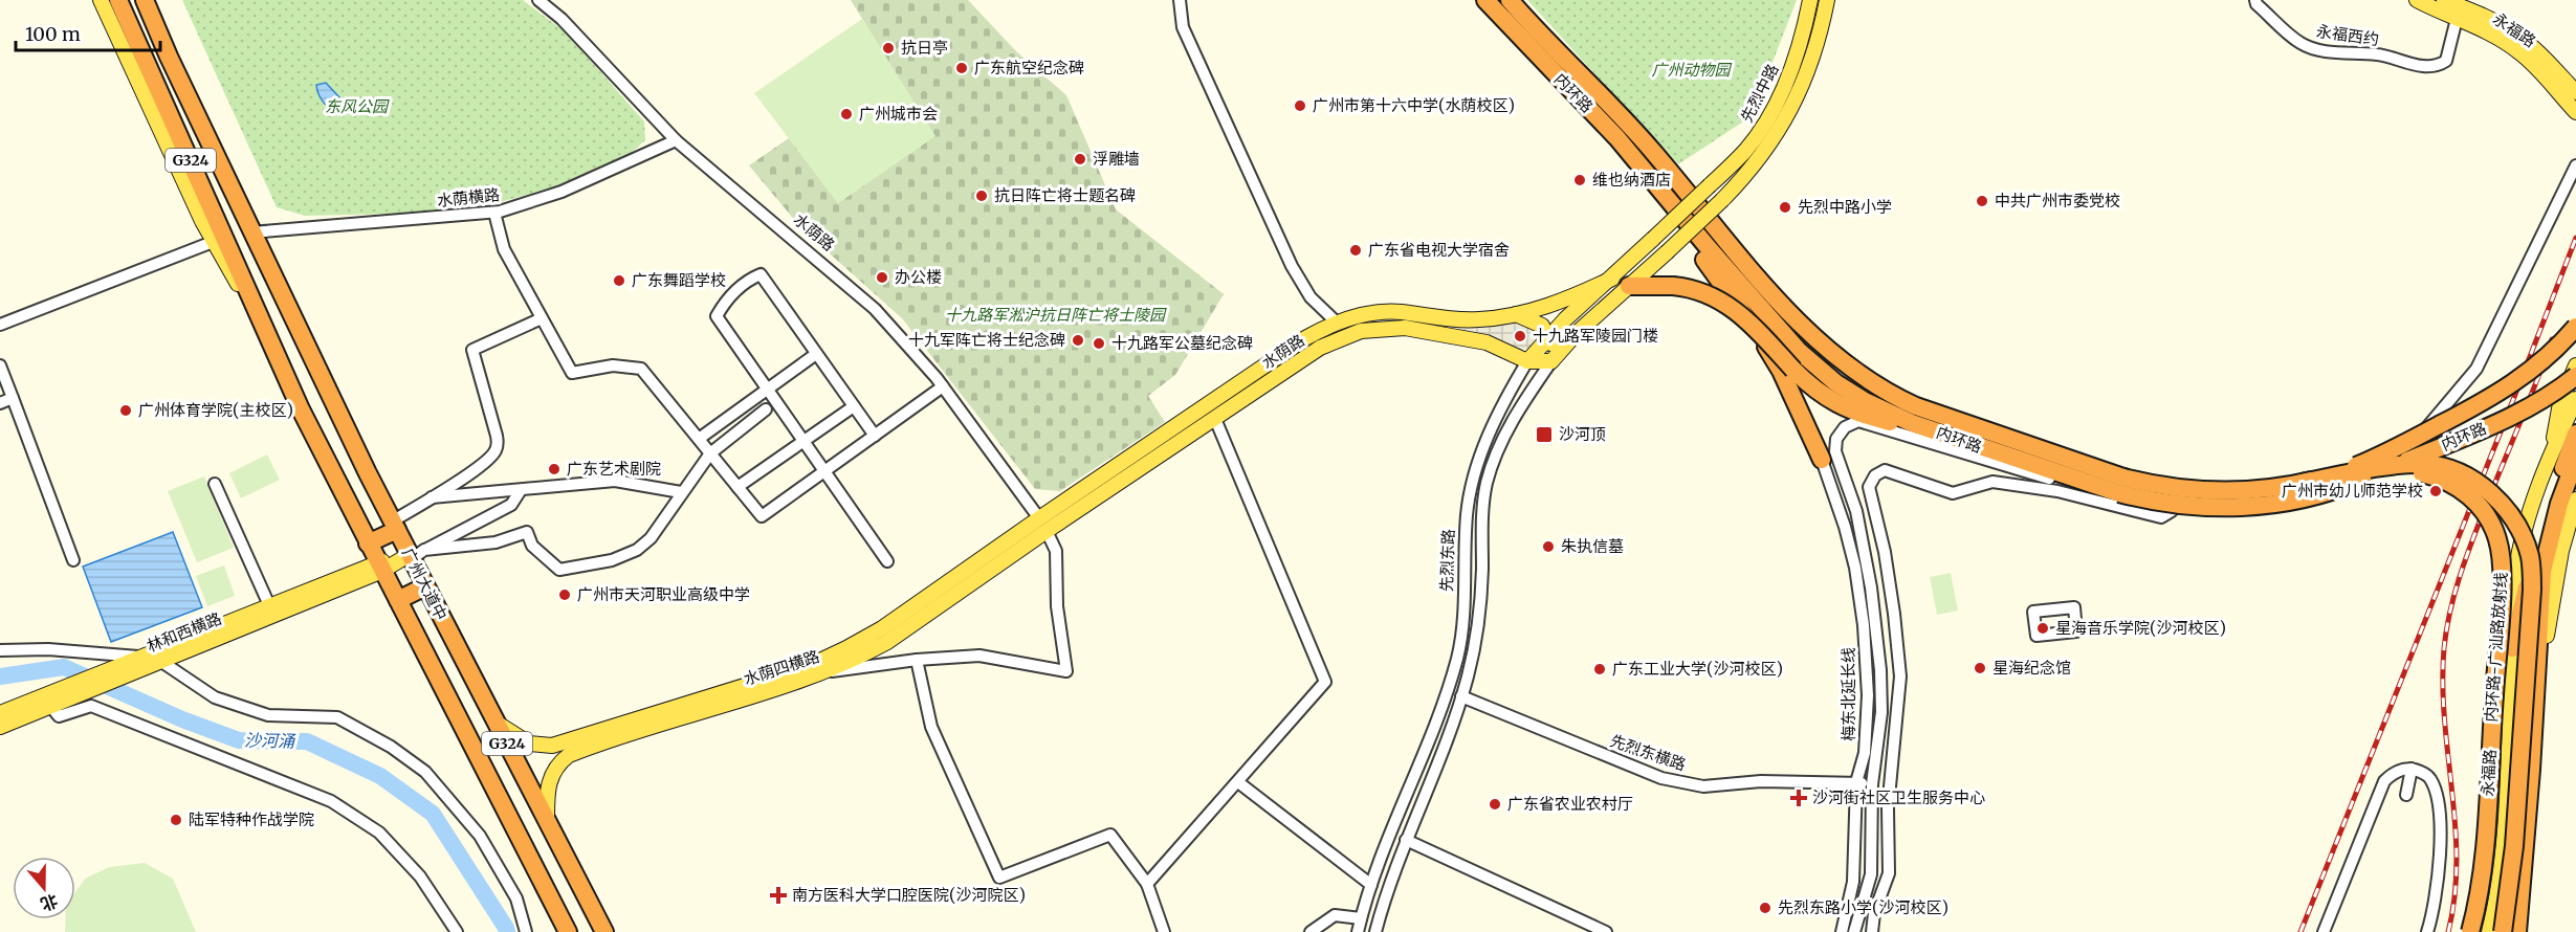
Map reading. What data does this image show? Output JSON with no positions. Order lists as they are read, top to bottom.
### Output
{
  "streets": {
    "highway": [
      "内环路",
      "G324",
      "广州大道中",
      "内环路-广汕路放射线"
    ],
    "main road": [
      "永福路",
      "先烈中路",
      "水荫路",
      "先烈东路",
      "林和西横路",
      "水荫四横路"
    ],
    "street": [
      "永福西约",
      "水荫横路",
      "梅东北延长线",
      "先烈东横路"
    ]
  },
  "crossings": [
    ["永福路", "永福西约"],
    ["内环路", "内环路-广汕路放射线"],
    ["先烈中路", "先烈东路"],
    ["G324", "水荫横路"],
    ["G324", "广州大道中"],
    ["水荫横路", "水荫路"],
    ["水荫横路", "广州大道中"],
    ["水荫路", "先烈东路"],
    ["水荫路", "水荫四横路"],
    ["广州大道中", "林和西横路"],
    ["广州大道中", "水荫四横路"],
    ["梅东北延长线", "先烈东横路"]
  ],
  "water": ["沙河涌"],
  "parks": ["广州动物园", "东风公园", "十九路军淞沪抗日阵亡将士陵园"],
  "places": {
    "other": [
      "抗日亭",
      "广东航空纪念碑",
      "广州市第十六中学(水荫校区)",
      "广州城市会",
      "浮雕墙",
      "维也纳酒店",
      "抗日阵亡将士题名碑",
      "中共广州市委党校",
      "先烈中路小学",
      "广东省电视大学宿舍",
      "办公楼",
      "广东舞蹈学校",
      "十九路军陵园门楼",
      "十九军阵亡将士纪念碑",
      "十九路军公墓纪念碑",
      "广州体育学院(主校区)",
      "广东艺术剧院",
      "广州市幼儿师范学校",
      "朱执信墓",
      "广州市天河职业高级中学",
      "星海音乐学院(沙河校区)",
      "星海纪念馆",
      "广东工业大学(沙河校区)",
      "广东省农业农村厅",
      "陆军特种作战学院",
      "先烈东路小学(沙河校区)"
    ],
    "transit": ["沙河顶"],
    "health": ["沙河街社区卫生服务中心", "南方医科大学口腔医院(沙河院区)"]
  },
  "scale_bar": "100 m",
  "north": "bottom"
}
